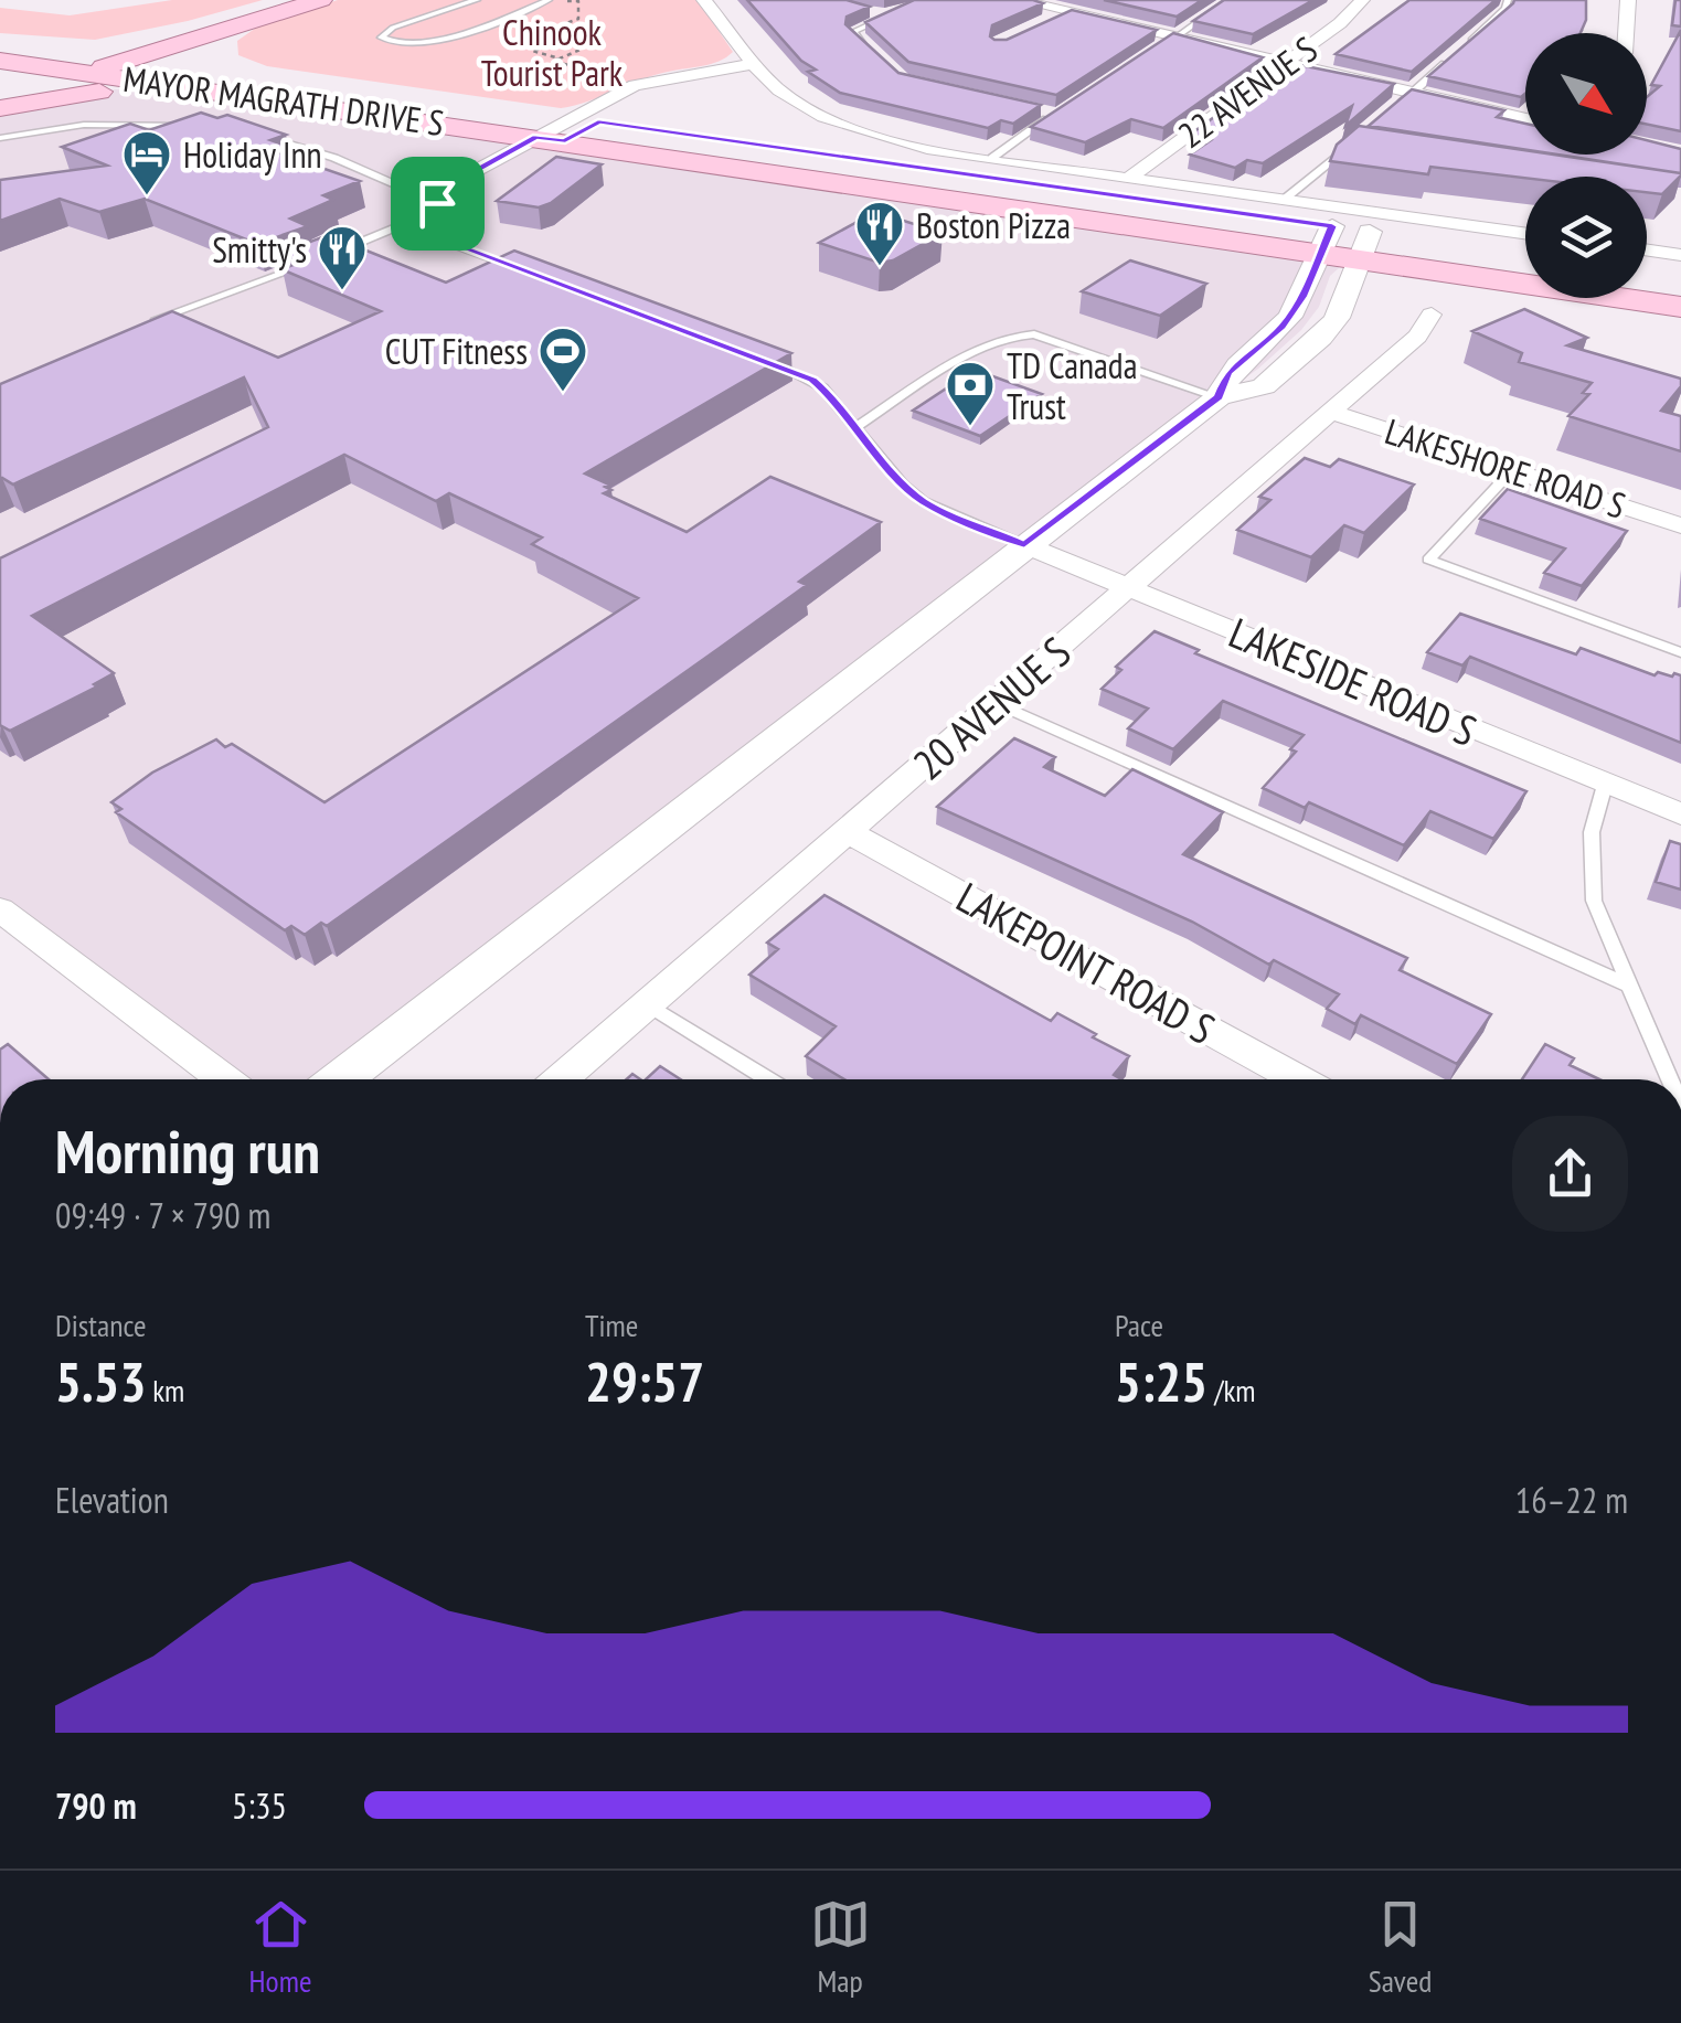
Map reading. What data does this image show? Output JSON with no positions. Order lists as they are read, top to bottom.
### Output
{
  "streets": {
    "main road": ["MAYOR MAGRATH DRIVE S"],
    "street": [
      "22 AVENUE S",
      "LAKESHORE ROAD S",
      "LAKESIDE ROAD S",
      "20 AVENUE S",
      "LAKEPOINT ROAD S"
    ]
  },
  "crossings": [
    ["LAKESHORE ROAD S", "20 AVENUE S"],
    ["LAKESIDE ROAD S", "20 AVENUE S"],
    ["20 AVENUE S", "LAKEPOINT ROAD S"]
  ],
  "parks": ["Chinook Tourist Park"],
  "places": {
    "hotel": ["Holiday Inn"],
    "restaurant": ["Boston Pizza", "Smitty's"],
    "sports": ["CUT Fitness"],
    "bank": ["TD Canada Trust"]
  },
  "north": "bottom right",
  "page": {
    "heading": ["Morning run", "09:49 · 7 × 790 m"],
    "stats": [
      ["Distance", "5.53 km"],
      ["Time", "29:57"],
      ["Pace", "5:25 /km"]
    ],
    "chart": ["Elevation", "16–22 m"],
    "list": [
      {
        "name": "790 m",
        "note": "5:35"
      }
    ],
    "tabs": ["Home", "Map", "Saved"]
  }
}
